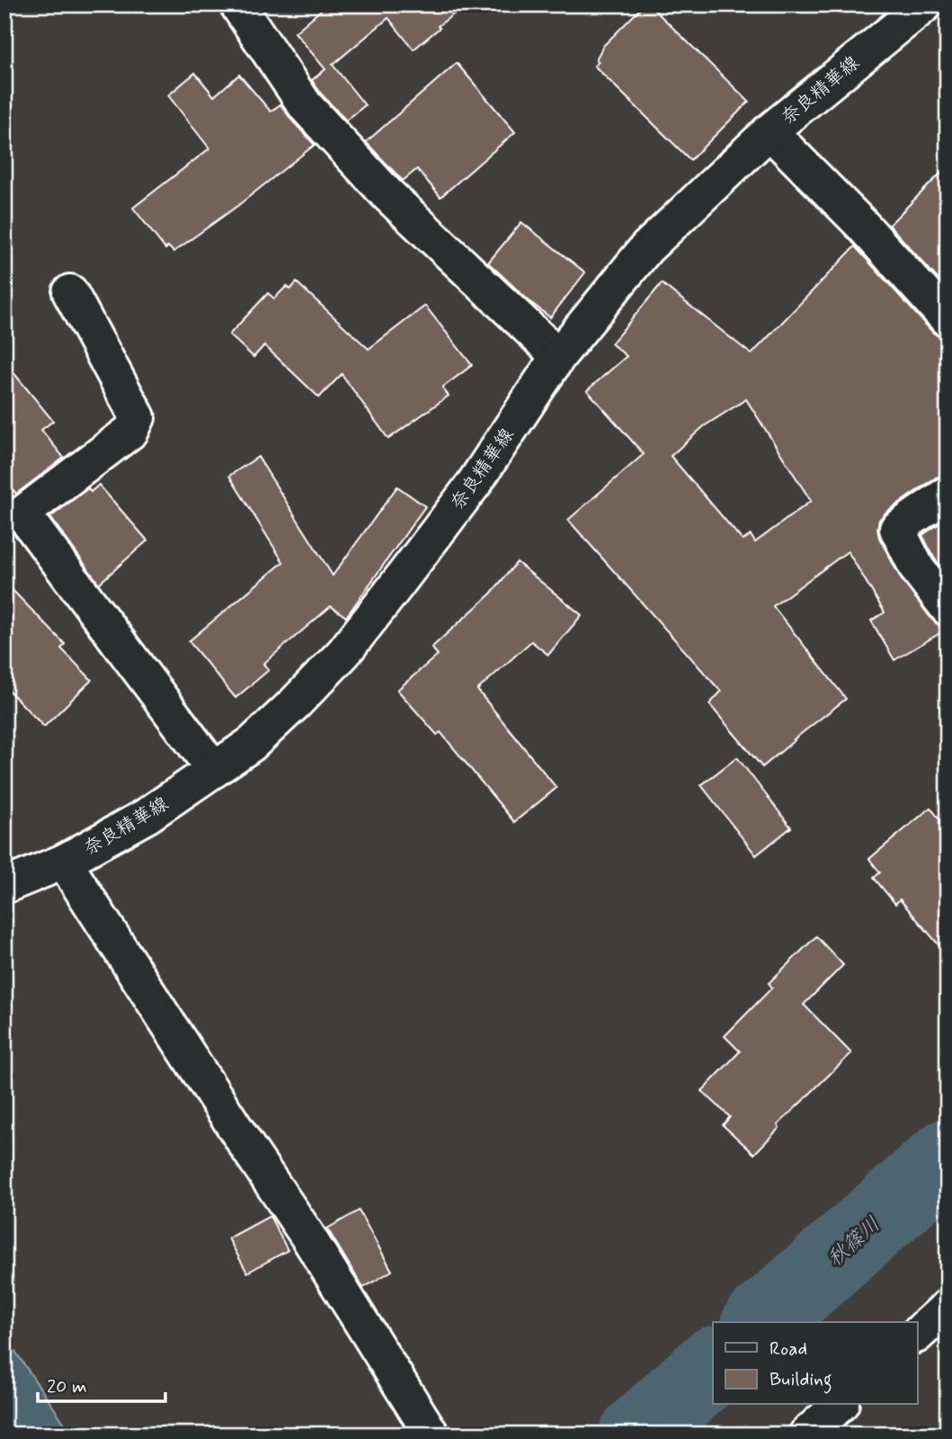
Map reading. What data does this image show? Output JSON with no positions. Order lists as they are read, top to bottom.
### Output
{
  "streets": {
    "street": ["奈良精華線"]
  },
  "water": ["秋篠川"],
  "legend": ["Road", "Building"],
  "scale_bar": "20 m"
}
